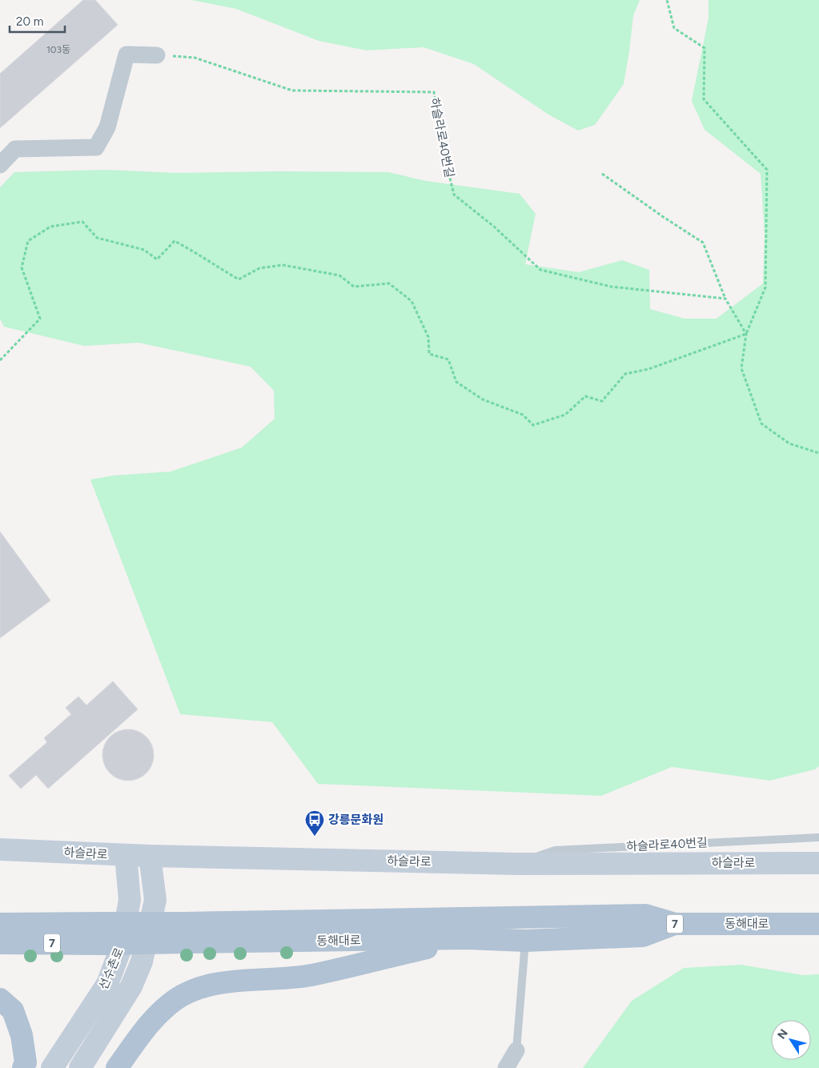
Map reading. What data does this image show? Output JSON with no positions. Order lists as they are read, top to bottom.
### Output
{
  "streets": {
    "main road": ["7", "동해대로"],
    "street": ["하슬라로", "선수촌로"],
    "lane": ["하슬라로40번길"]
  },
  "crossings": [
    ["하슬라로40번길", "하슬라로"],
    ["하슬라로", "선수촌로"]
  ],
  "places": {
    "bus stop": ["강릉문화원"]
  },
  "house_numbers": ["103동"],
  "scale_bar": "20 m",
  "north": "top left"
}
